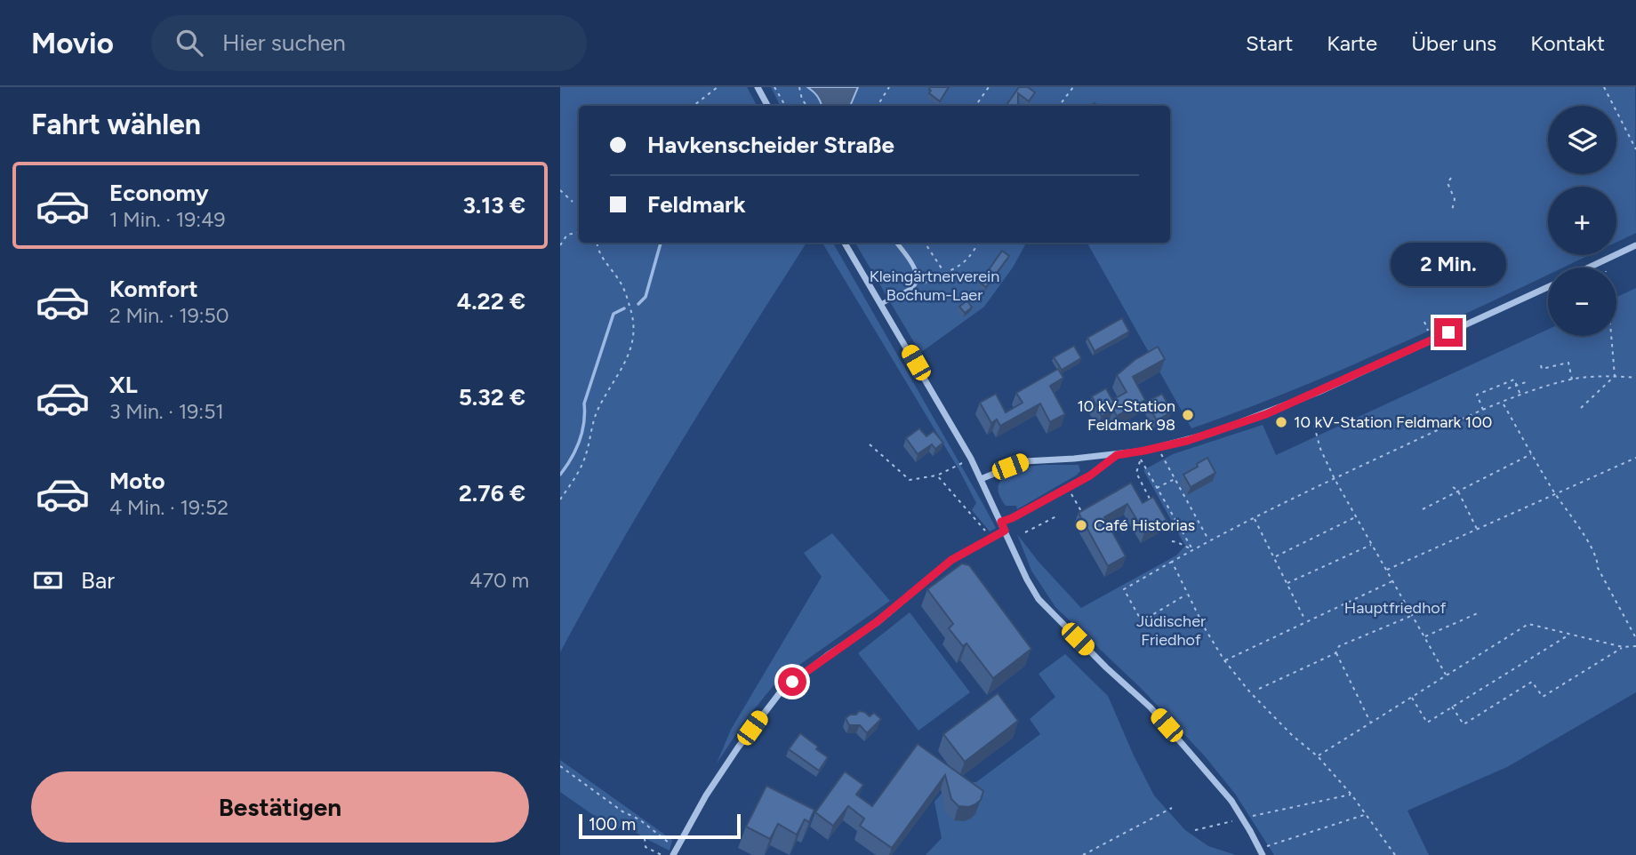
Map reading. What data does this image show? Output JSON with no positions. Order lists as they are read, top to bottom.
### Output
{
  "parks": ["Kleingärtnerverein Bochum-Laer", "Hauptfriedhof", "Jüdischer Friedhof"],
  "places": ["10 kV-Station Feldmark 98", "10 kV-Station Feldmark 100", "Café Historias"],
  "scale_bar": "100 m",
  "page": {
    "header": "Movio",
    "search": "Hier suchen",
    "nav": [
      "Start",
      "Karte",
      "Über uns",
      "Kontakt"
    ],
    "heading": "Fahrt wählen",
    "map_buttons": ["+", "−"],
    "banner": ["Havkenscheider Straße", "Feldmark"],
    "list": [
      {
        "name": "Economy",
        "note": "1 Min. · 19:49",
        "value": "3.13 €"
      },
      {
        "name": "Komfort",
        "note": "2 Min. · 19:50",
        "value": "4.22 €"
      },
      {
        "name": "XL",
        "note": "3 Min. · 19:51",
        "value": "5.32 €"
      },
      {
        "name": "Moto",
        "note": "4 Min. · 19:52",
        "value": "2.76 €"
      }
    ],
    "bubble": "2 Min.",
    "pay": ["Bar", "470 m"],
    "buttons": "Bestätigen",
    "scale": "100 m"
  }
}
